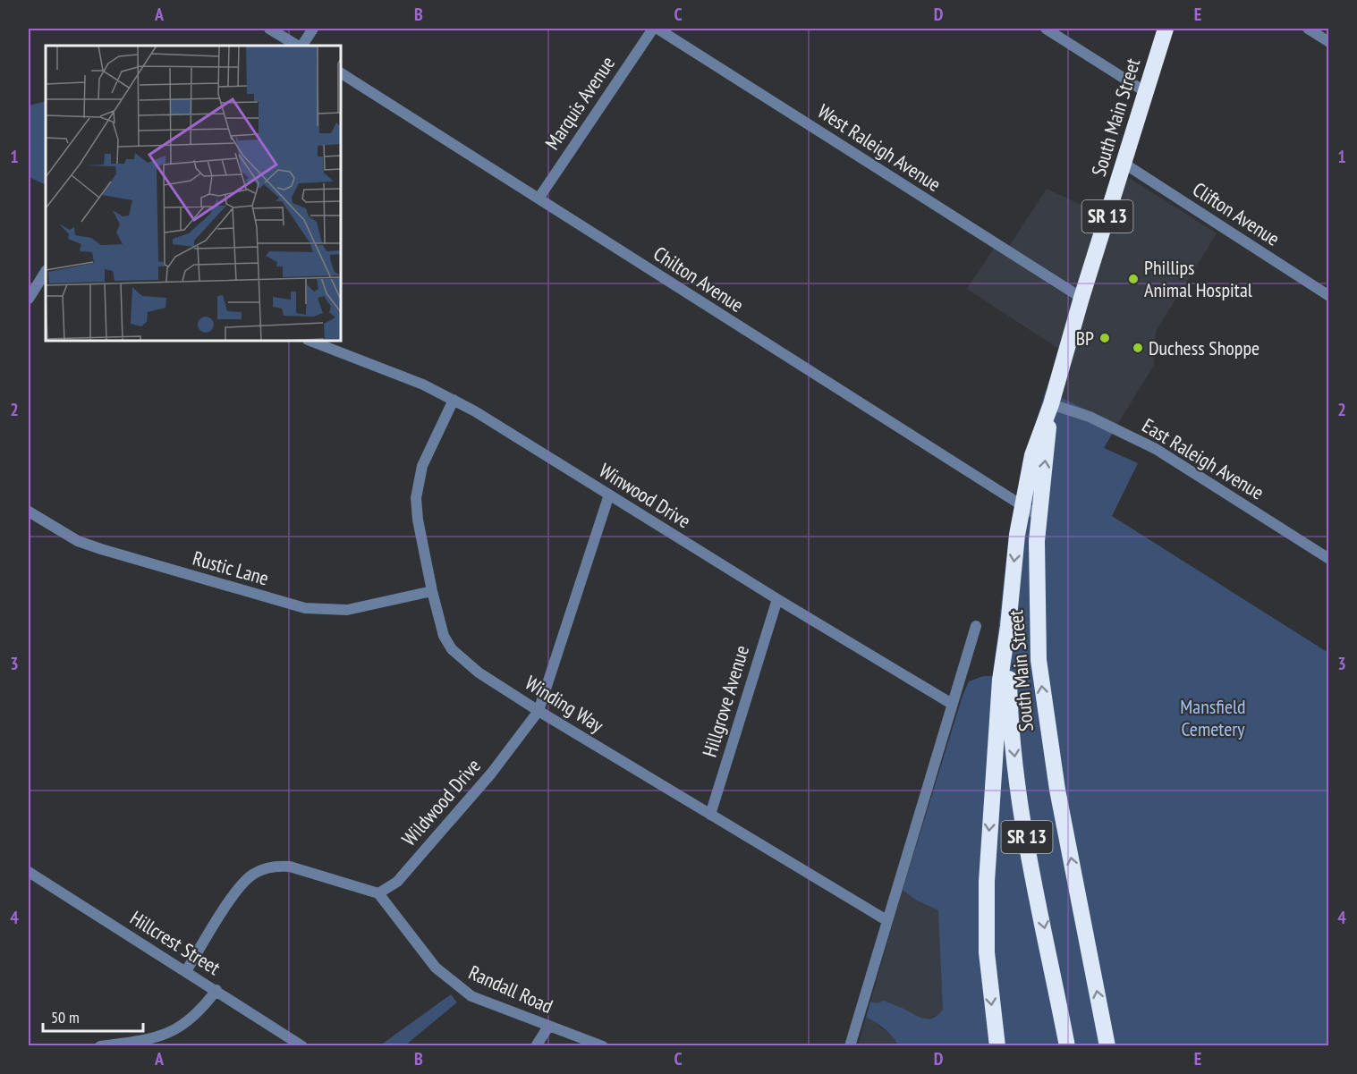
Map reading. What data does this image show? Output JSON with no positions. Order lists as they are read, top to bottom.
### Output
{
  "streets": {
    "highway": ["South Main Street", "SR 13"],
    "street": [
      "Marquis Avenue",
      "West Raleigh Avenue",
      "Clifton Avenue",
      "Chilton Avenue",
      "East Raleigh Avenue",
      "Winwood Drive",
      "Rustic Lane",
      "Hillgrove Avenue",
      "Winding Way",
      "Wildwood Drive",
      "Hillcrest Street",
      "Randall Road"
    ]
  },
  "crossings": [
    ["Marquis Avenue", "Chilton Avenue"],
    ["South Main Street", "West Raleigh Avenue"],
    ["South Main Street", "Clifton Avenue"],
    ["South Main Street", "SR 13"],
    ["South Main Street", "Chilton Avenue"],
    ["South Main Street", "East Raleigh Avenue"],
    ["South Main Street", "Winwood Drive"],
    ["South Main Street", "Winding Way"],
    ["Winwood Drive", "Hillgrove Avenue"],
    ["Winwood Drive", "Winding Way"],
    ["Winwood Drive", "Wildwood Drive"],
    ["Rustic Lane", "Winding Way"],
    ["Hillgrove Avenue", "Winding Way"],
    ["Winding Way", "Wildwood Drive"],
    ["Wildwood Drive", "Randall Road"]
  ],
  "parks": ["Mansfield Cemetery"],
  "places": ["Phillips Animal Hospital", "BP", "Duchess Shoppe"],
  "scale_bar": "50 m",
  "grid": {
    "columns": [
      "A",
      "B",
      "C",
      "D",
      "E"
    ],
    "rows": [
      "1",
      "2",
      "3",
      "4"
    ]
  }
}
